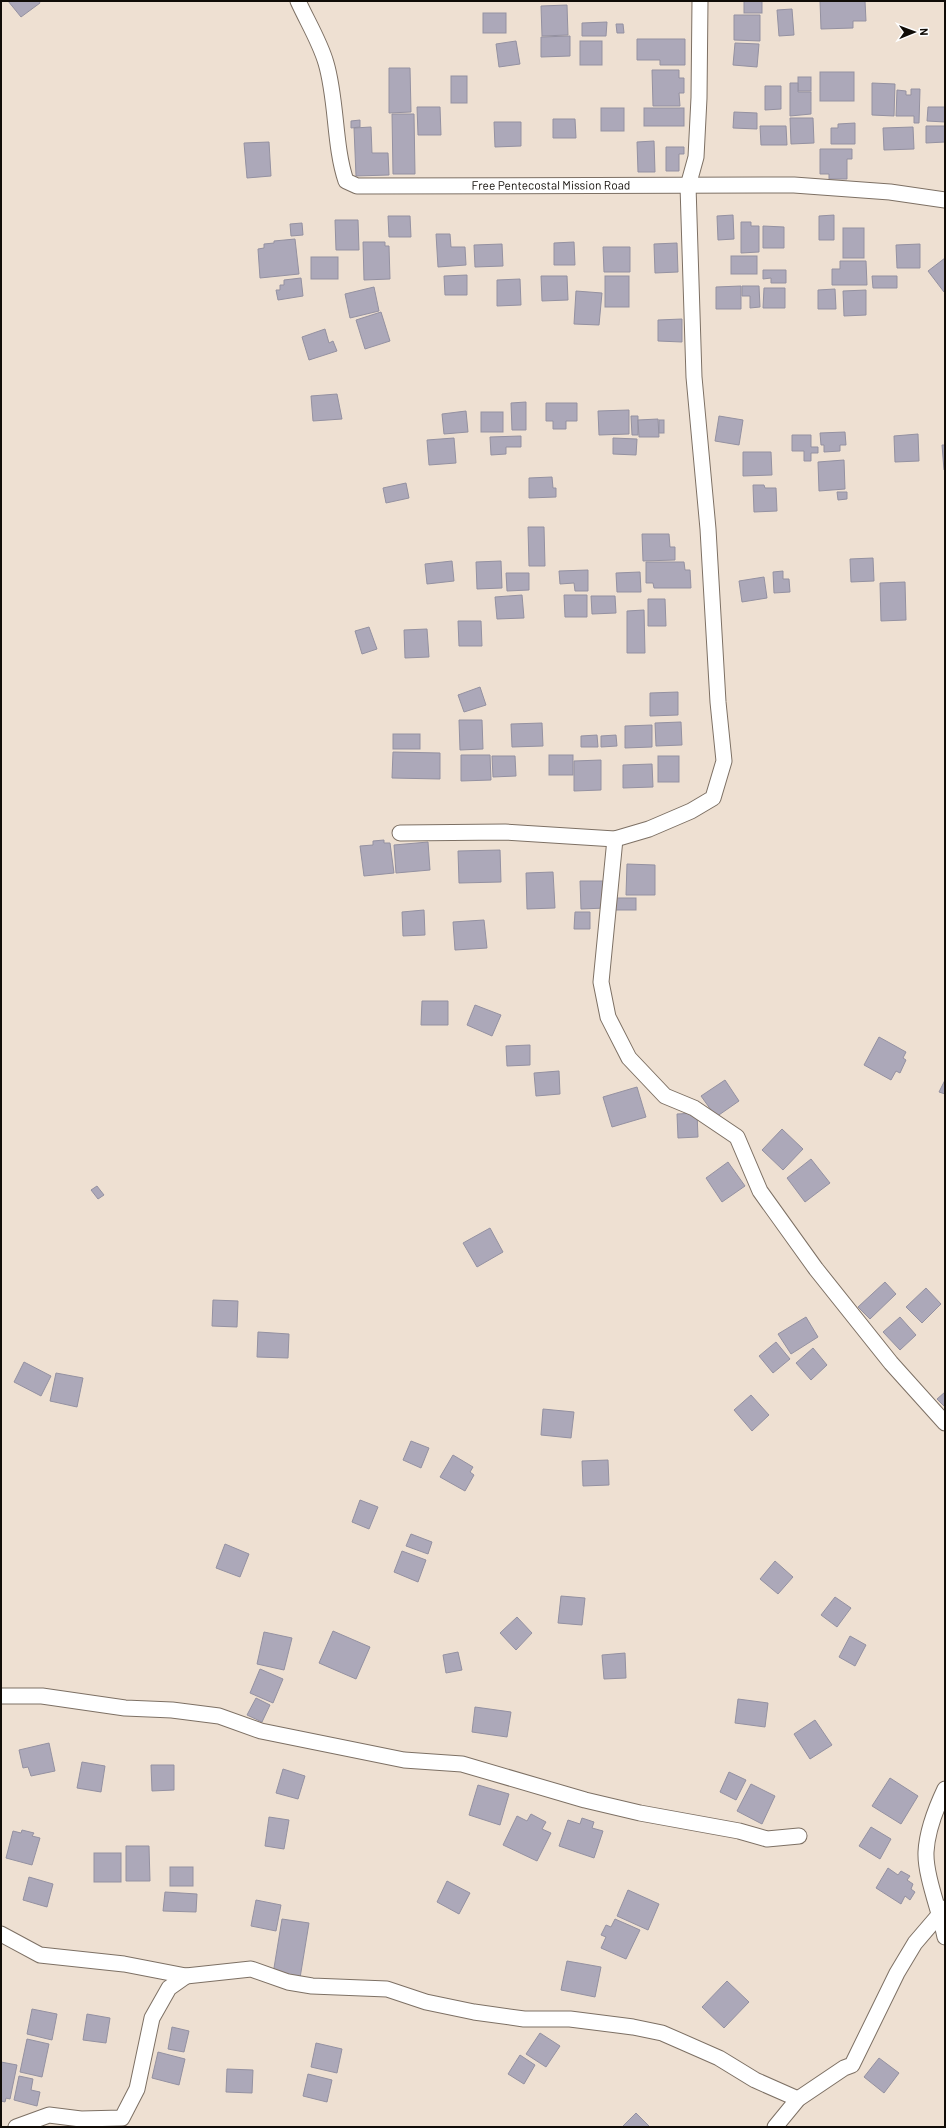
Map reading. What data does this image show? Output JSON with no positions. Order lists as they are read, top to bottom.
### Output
{
  "streets": {
    "street": ["Free Pentecostal Mission Road"]
  },
  "north": "right"
}
